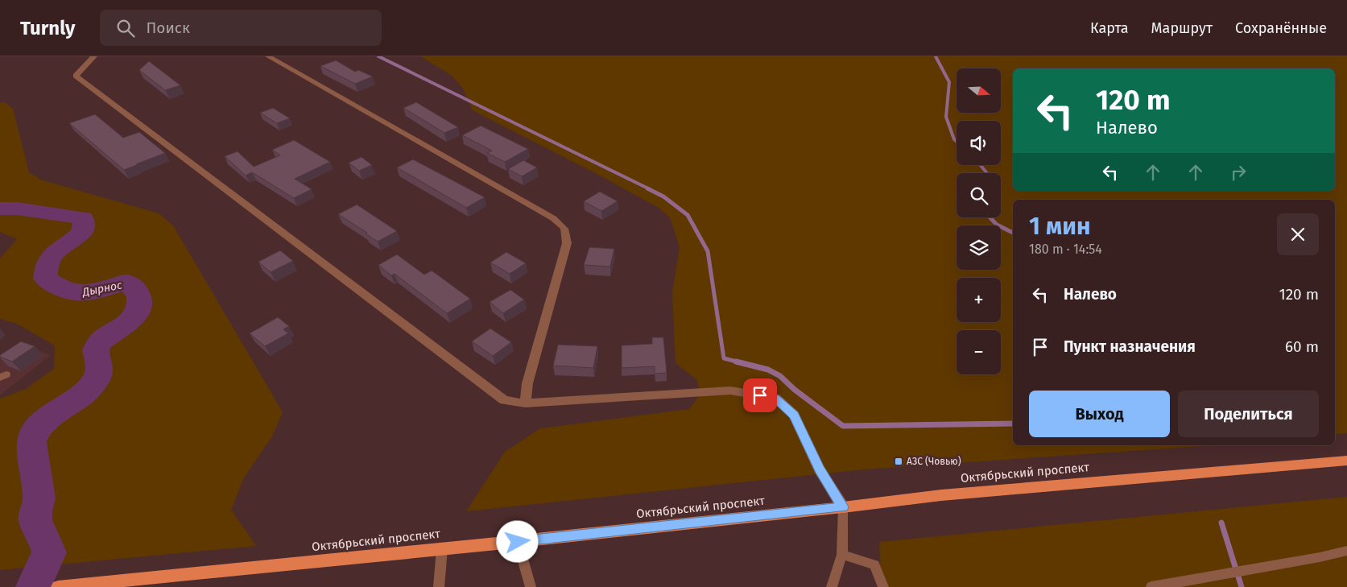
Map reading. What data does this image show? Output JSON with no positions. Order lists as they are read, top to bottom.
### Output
{
  "streets": {
    "main road": ["Октябрьский проспект"]
  },
  "water": ["Дырнос"],
  "places": {
    "transit": ["АЗС (Човью)"]
  },
  "north": "right",
  "page": {
    "header": "Turnly",
    "search": "Поиск",
    "nav": ["Карта", "Маршрут", "Сохранённые"],
    "map_buttons": ["+", "−"],
    "turn": ["120 m", "Налево"],
    "heading": ["1 мин", "180 m · 14:54"],
    "list": [
      {
        "name": "Налево",
        "value": "120 m"
      },
      {
        "name": "Пункт назначения",
        "value": "60 m"
      }
    ],
    "buttons": ["Выход", "Поделиться"]
  }
}
